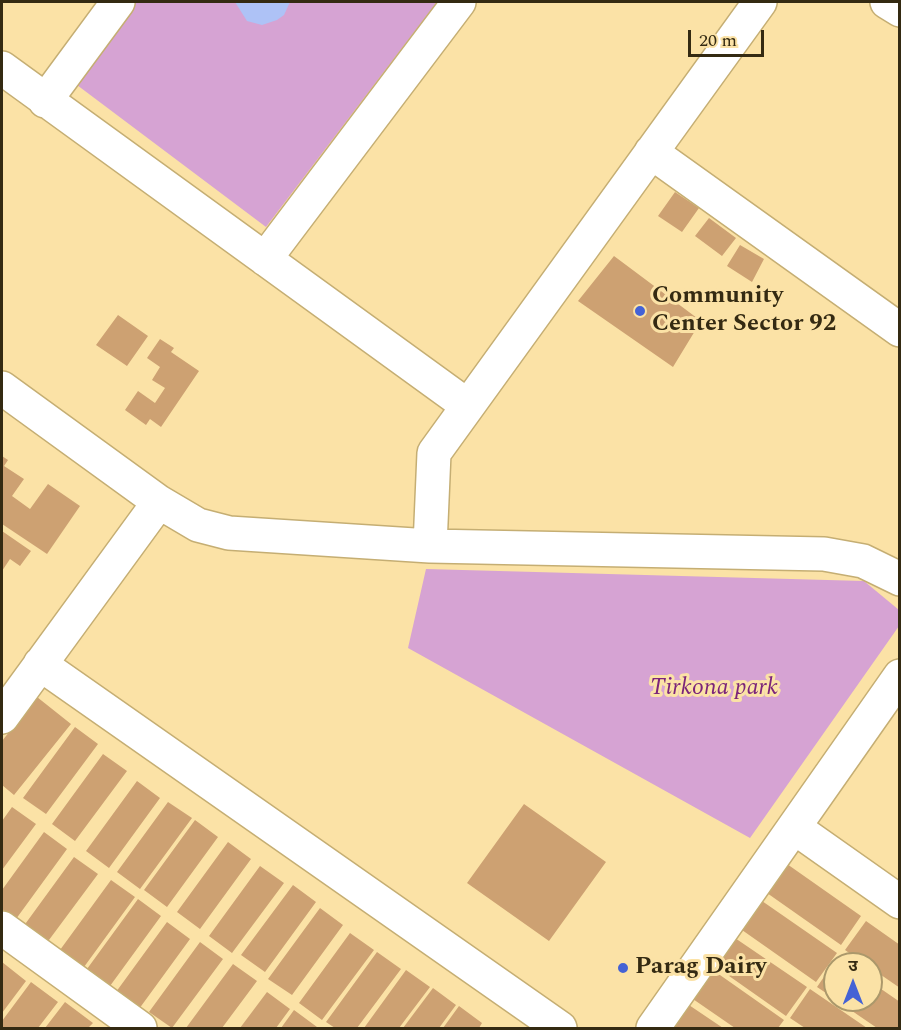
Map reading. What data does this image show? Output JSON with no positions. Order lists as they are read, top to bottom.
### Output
{
  "parks": ["Tirkona park"],
  "places": ["Community Center Sector 92", "Parag Dairy"],
  "scale_bar": "20 m",
  "north": "top"
}
